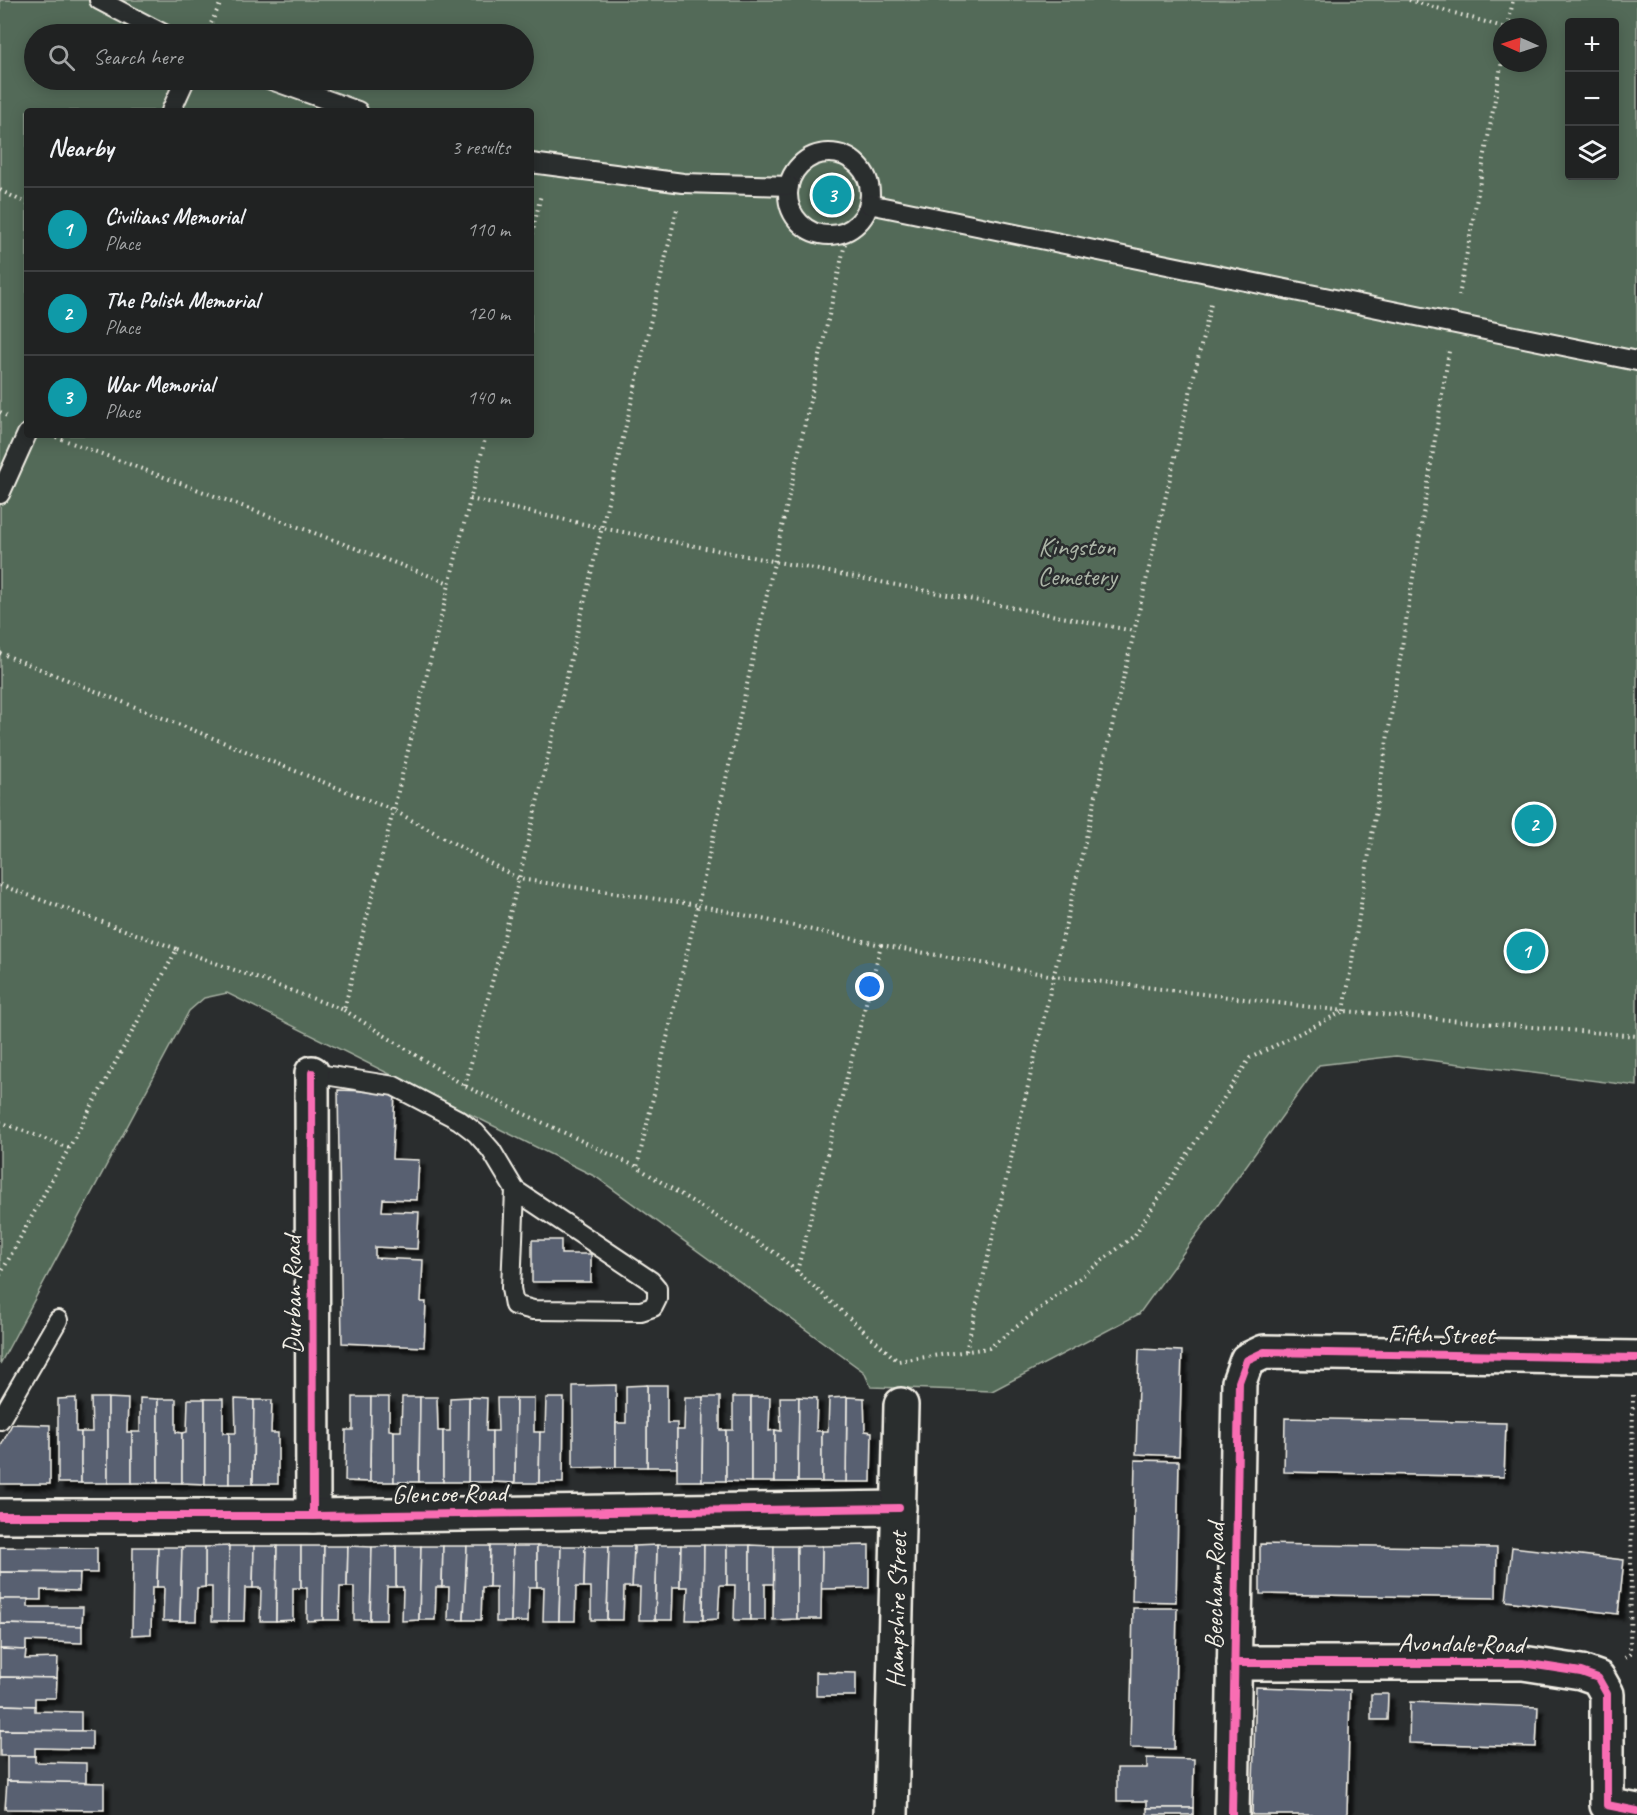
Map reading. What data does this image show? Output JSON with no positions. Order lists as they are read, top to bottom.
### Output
{
  "streets": {
    "street": [
      "Durban Road",
      "Fifth Street",
      "Glencoe Road",
      "Beecham Road",
      "Hampshire Street",
      "Avondale Road"
    ]
  },
  "crossings": [
    ["Durban Road", "Glencoe Road"],
    ["Fifth Street", "Beecham Road"],
    ["Glencoe Road", "Hampshire Street"],
    ["Beecham Road", "Avondale Road"]
  ],
  "parks": ["Kingston Cemetery"],
  "north": "left",
  "page": {
    "map_buttons": ["+", "−"],
    "search": "Search here",
    "heading": ["Nearby", "3 results"],
    "pins": ["3", "2", "1"],
    "list": [
      {
        "mark": "1",
        "name": "Civilians Memorial",
        "note": "Place",
        "value": "110 m"
      },
      {
        "mark": "2",
        "name": "The Polish Memorial",
        "note": "Place",
        "value": "120 m"
      },
      {
        "mark": "3",
        "name": "War Memorial",
        "note": "Place",
        "value": "140 m"
      }
    ]
  }
}
